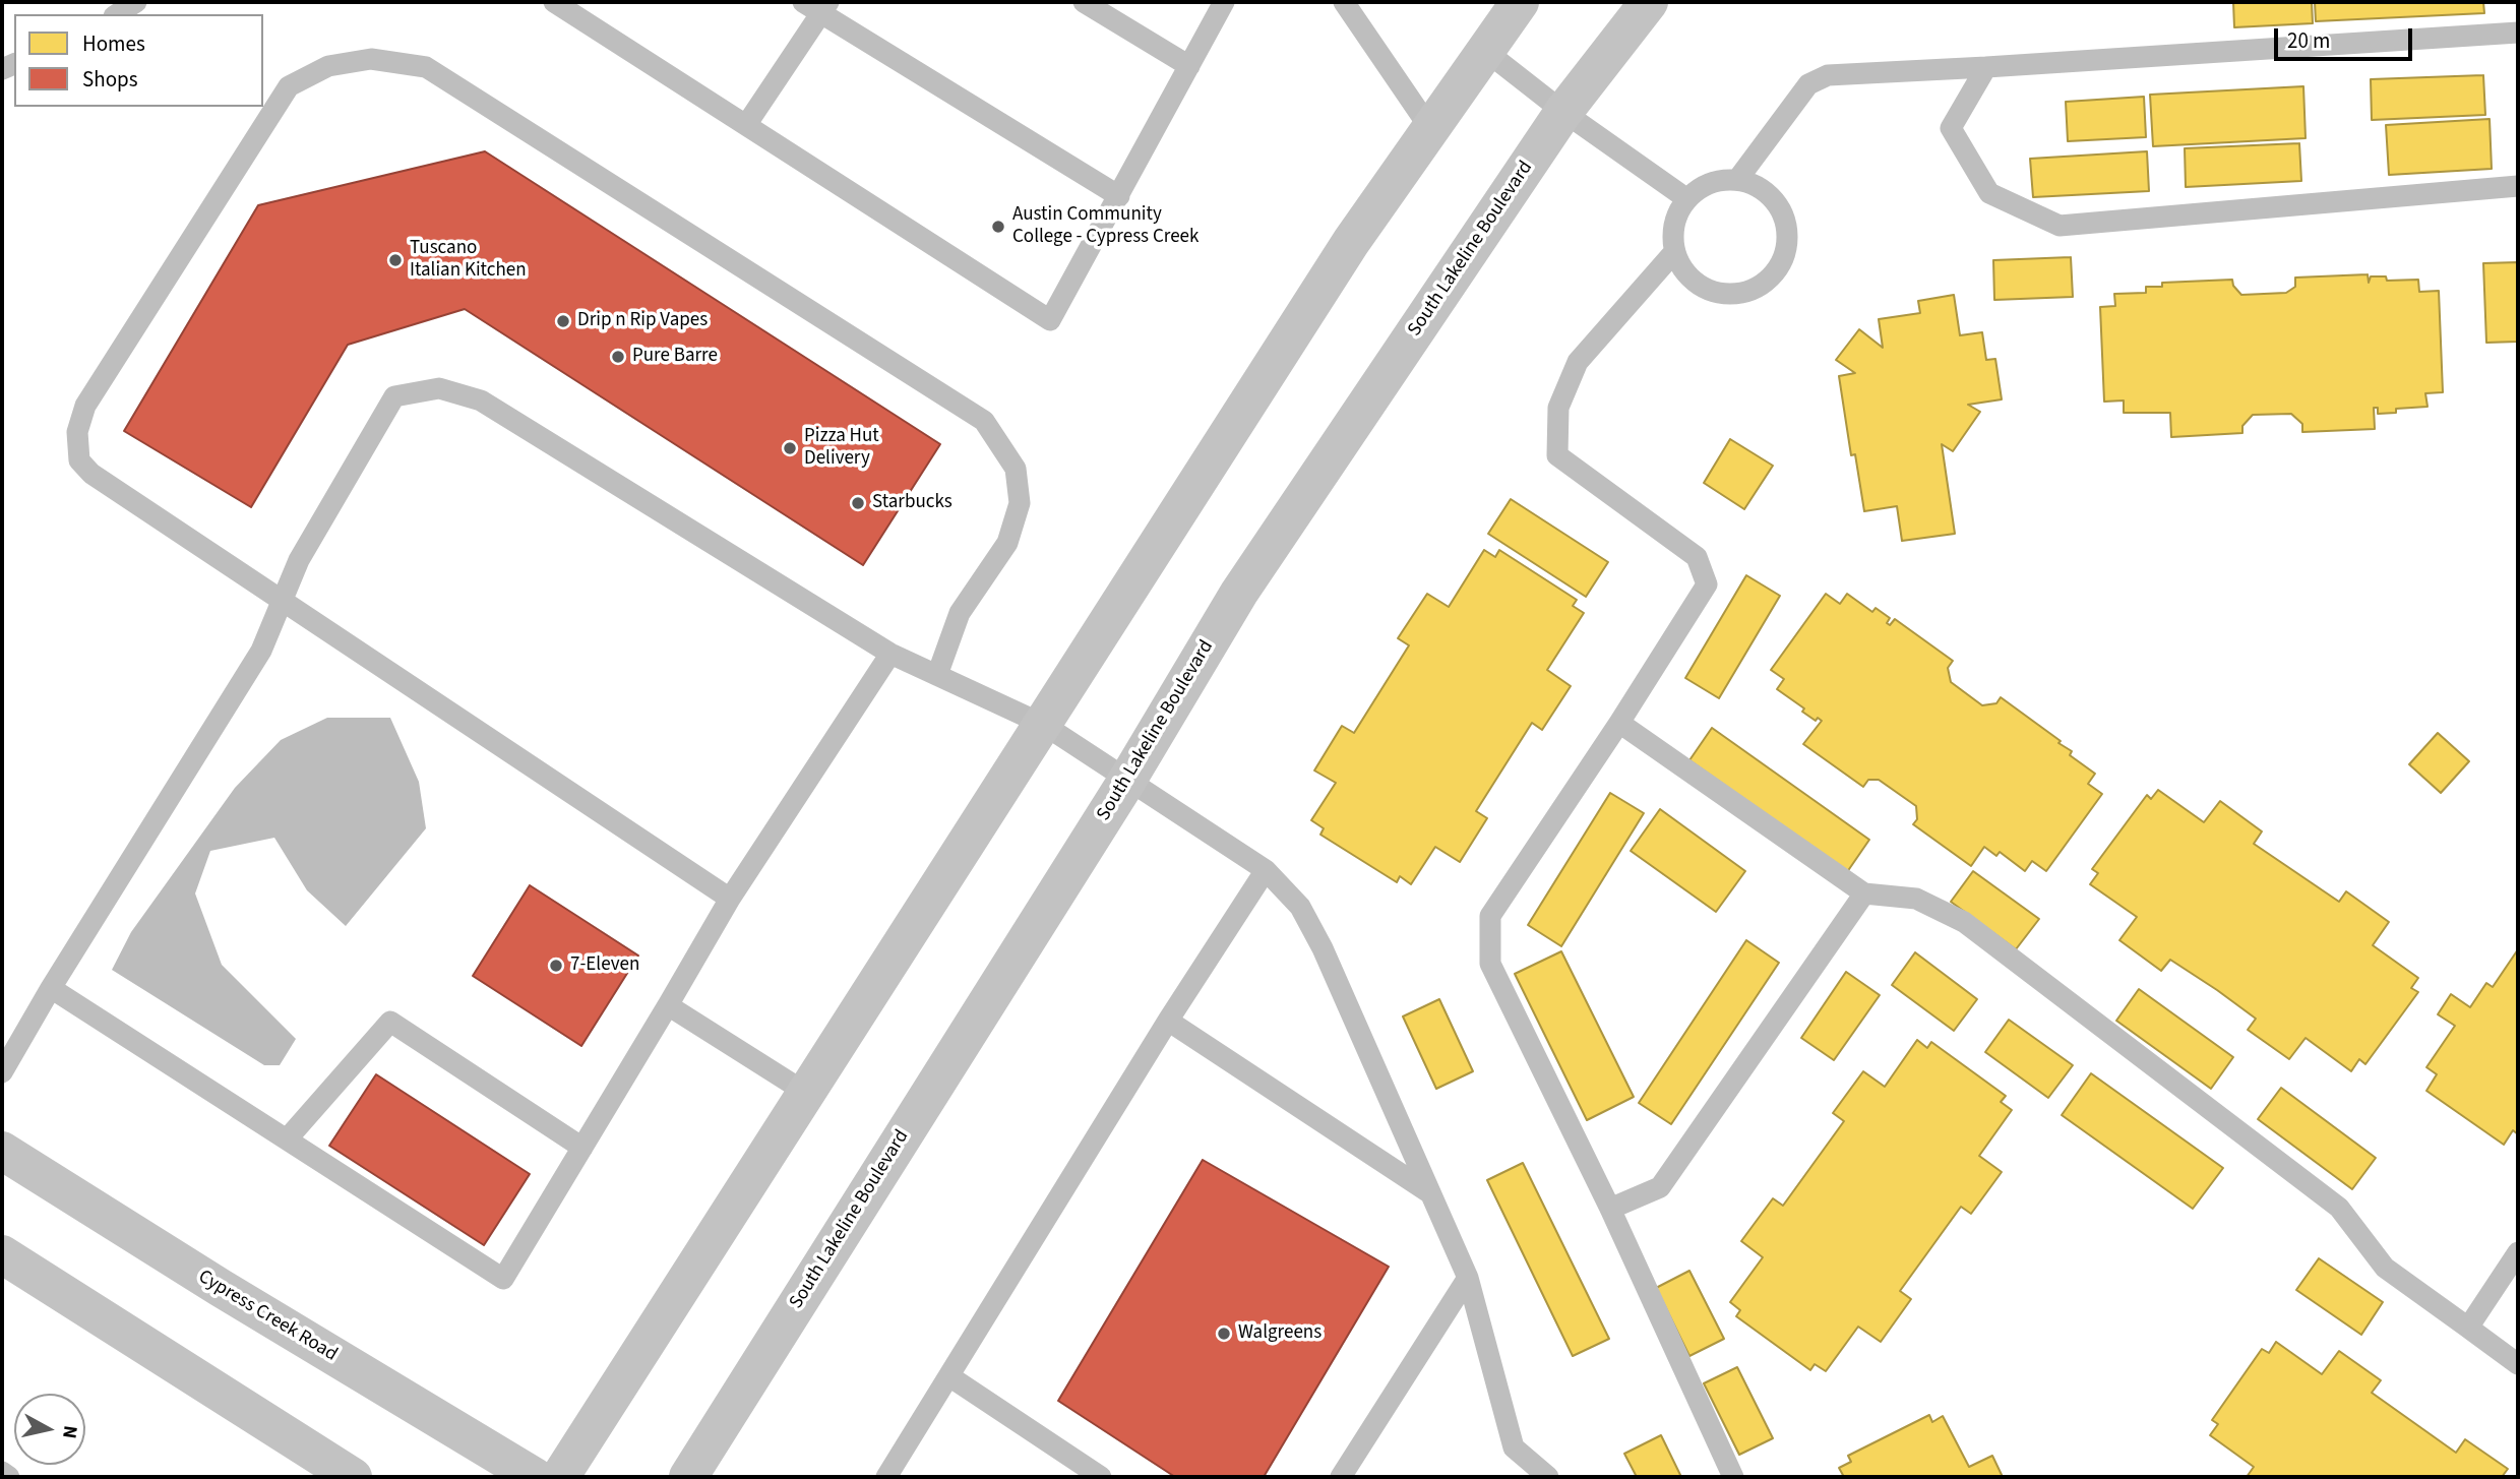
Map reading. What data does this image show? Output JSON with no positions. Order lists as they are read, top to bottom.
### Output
{
  "streets": {
    "main road": ["South Lakeline Boulevard", "Cypress Creek Road"]
  },
  "places": [
    "Austin Community College - Cypress Creek",
    "Tuscano Italian Kitchen",
    "Drip n Rip Vapes",
    "Pure Barre",
    "Pizza Hut Delivery",
    "Starbucks",
    "7-Eleven",
    "Walgreens"
  ],
  "legend": ["Homes", "Shops"],
  "scale_bar": "20 m",
  "north": "right"
}
